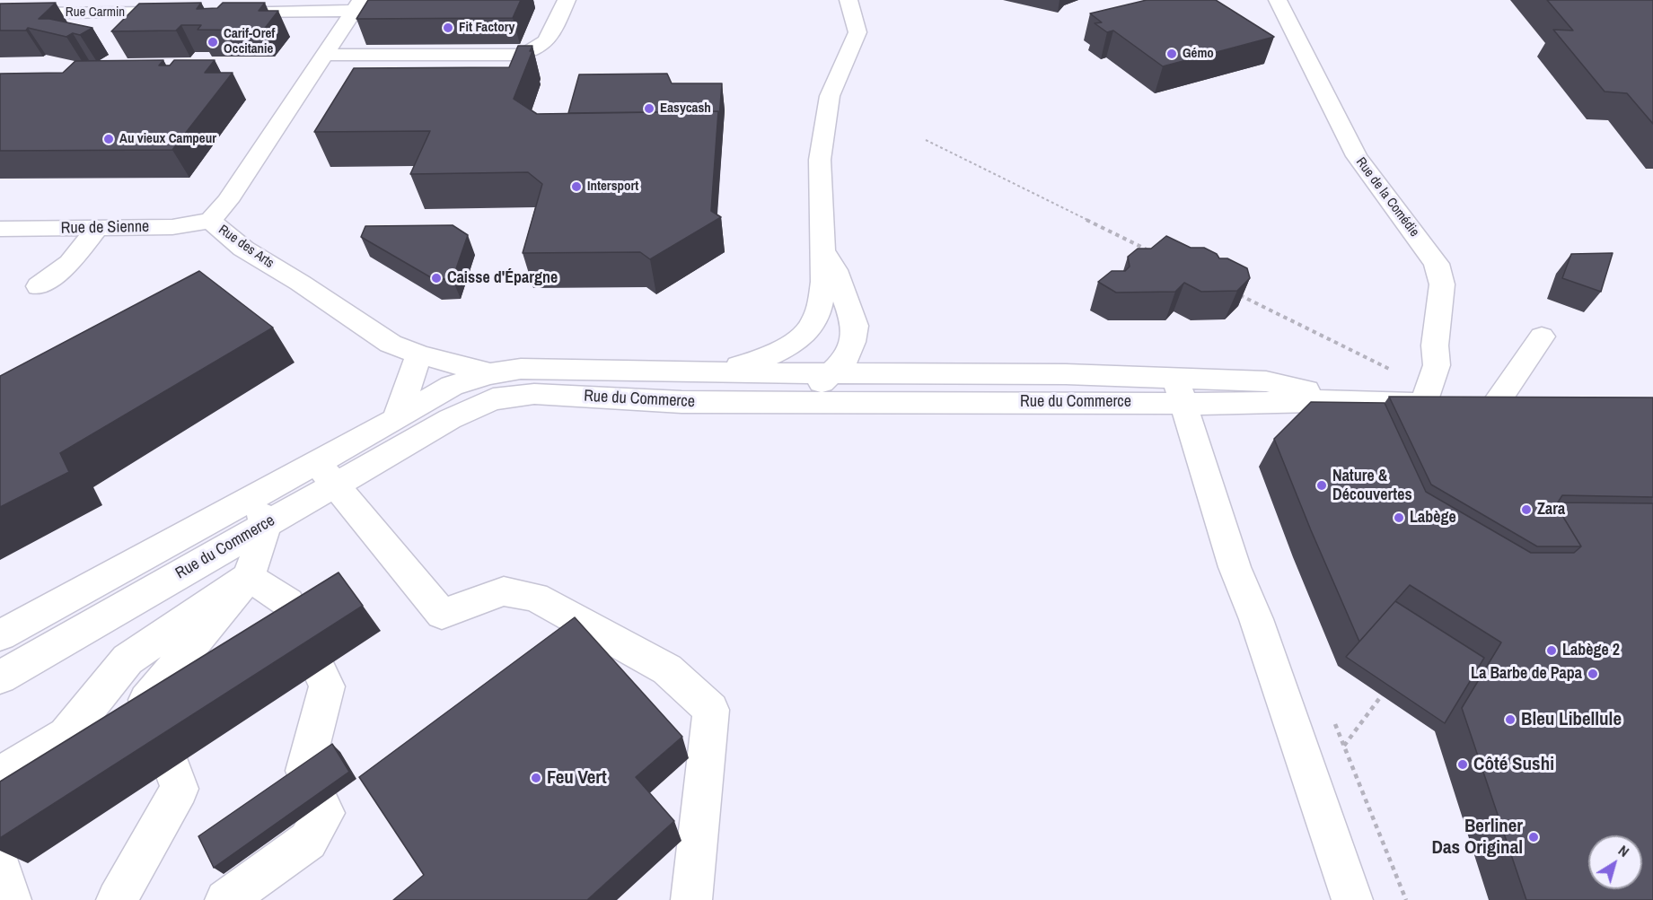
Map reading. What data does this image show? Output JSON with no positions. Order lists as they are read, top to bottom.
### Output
{
  "streets": {
    "street": [
      "Rue Carmin",
      "Rue de la Comédie",
      "Rue de Sienne",
      "Rue des Arts",
      "Rue du Commerce"
    ]
  },
  "crossings": [
    ["Rue de la Comédie", "Rue du Commerce"],
    ["Rue de Sienne", "Rue des Arts"],
    ["Rue des Arts", "Rue du Commerce"]
  ],
  "places": [
    "Fit Factory",
    "Carif-Oref Occitanie",
    "Gémo",
    "Easycash",
    "Au vieux Campeur",
    "Intersport",
    "Caisse d'Épargne",
    "Nature & Découvertes",
    "Zara",
    "Labège",
    "Labège 2",
    "La Barbe de Papa",
    "Bleu Libellule",
    "Côté Sushi",
    "Feu Vert",
    "Berliner Das Original"
  ],
  "north": "top right"
}
